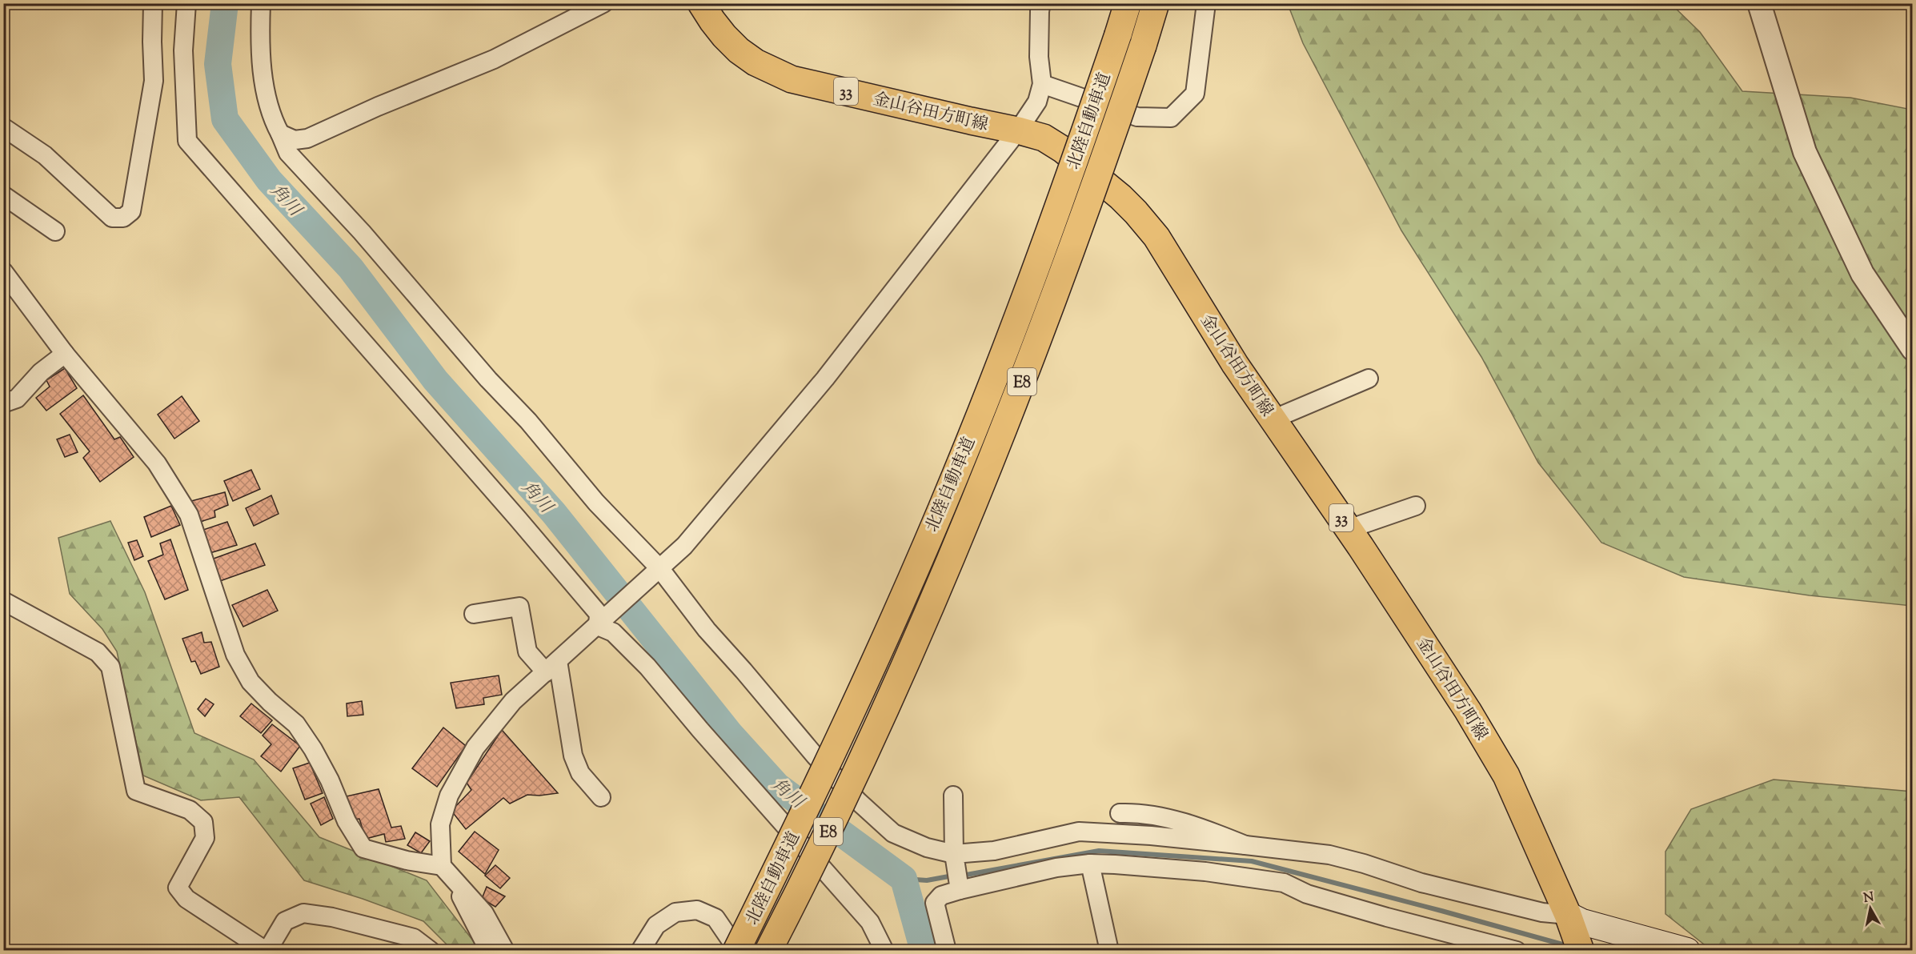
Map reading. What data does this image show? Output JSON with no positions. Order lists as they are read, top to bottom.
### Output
{
  "streets": {
    "main road": [
      "33",
      "金山谷田方町線",
      "北陸自動車道",
      "E8"
    ]
  },
  "water": ["角川"],
  "north": "top"
}
